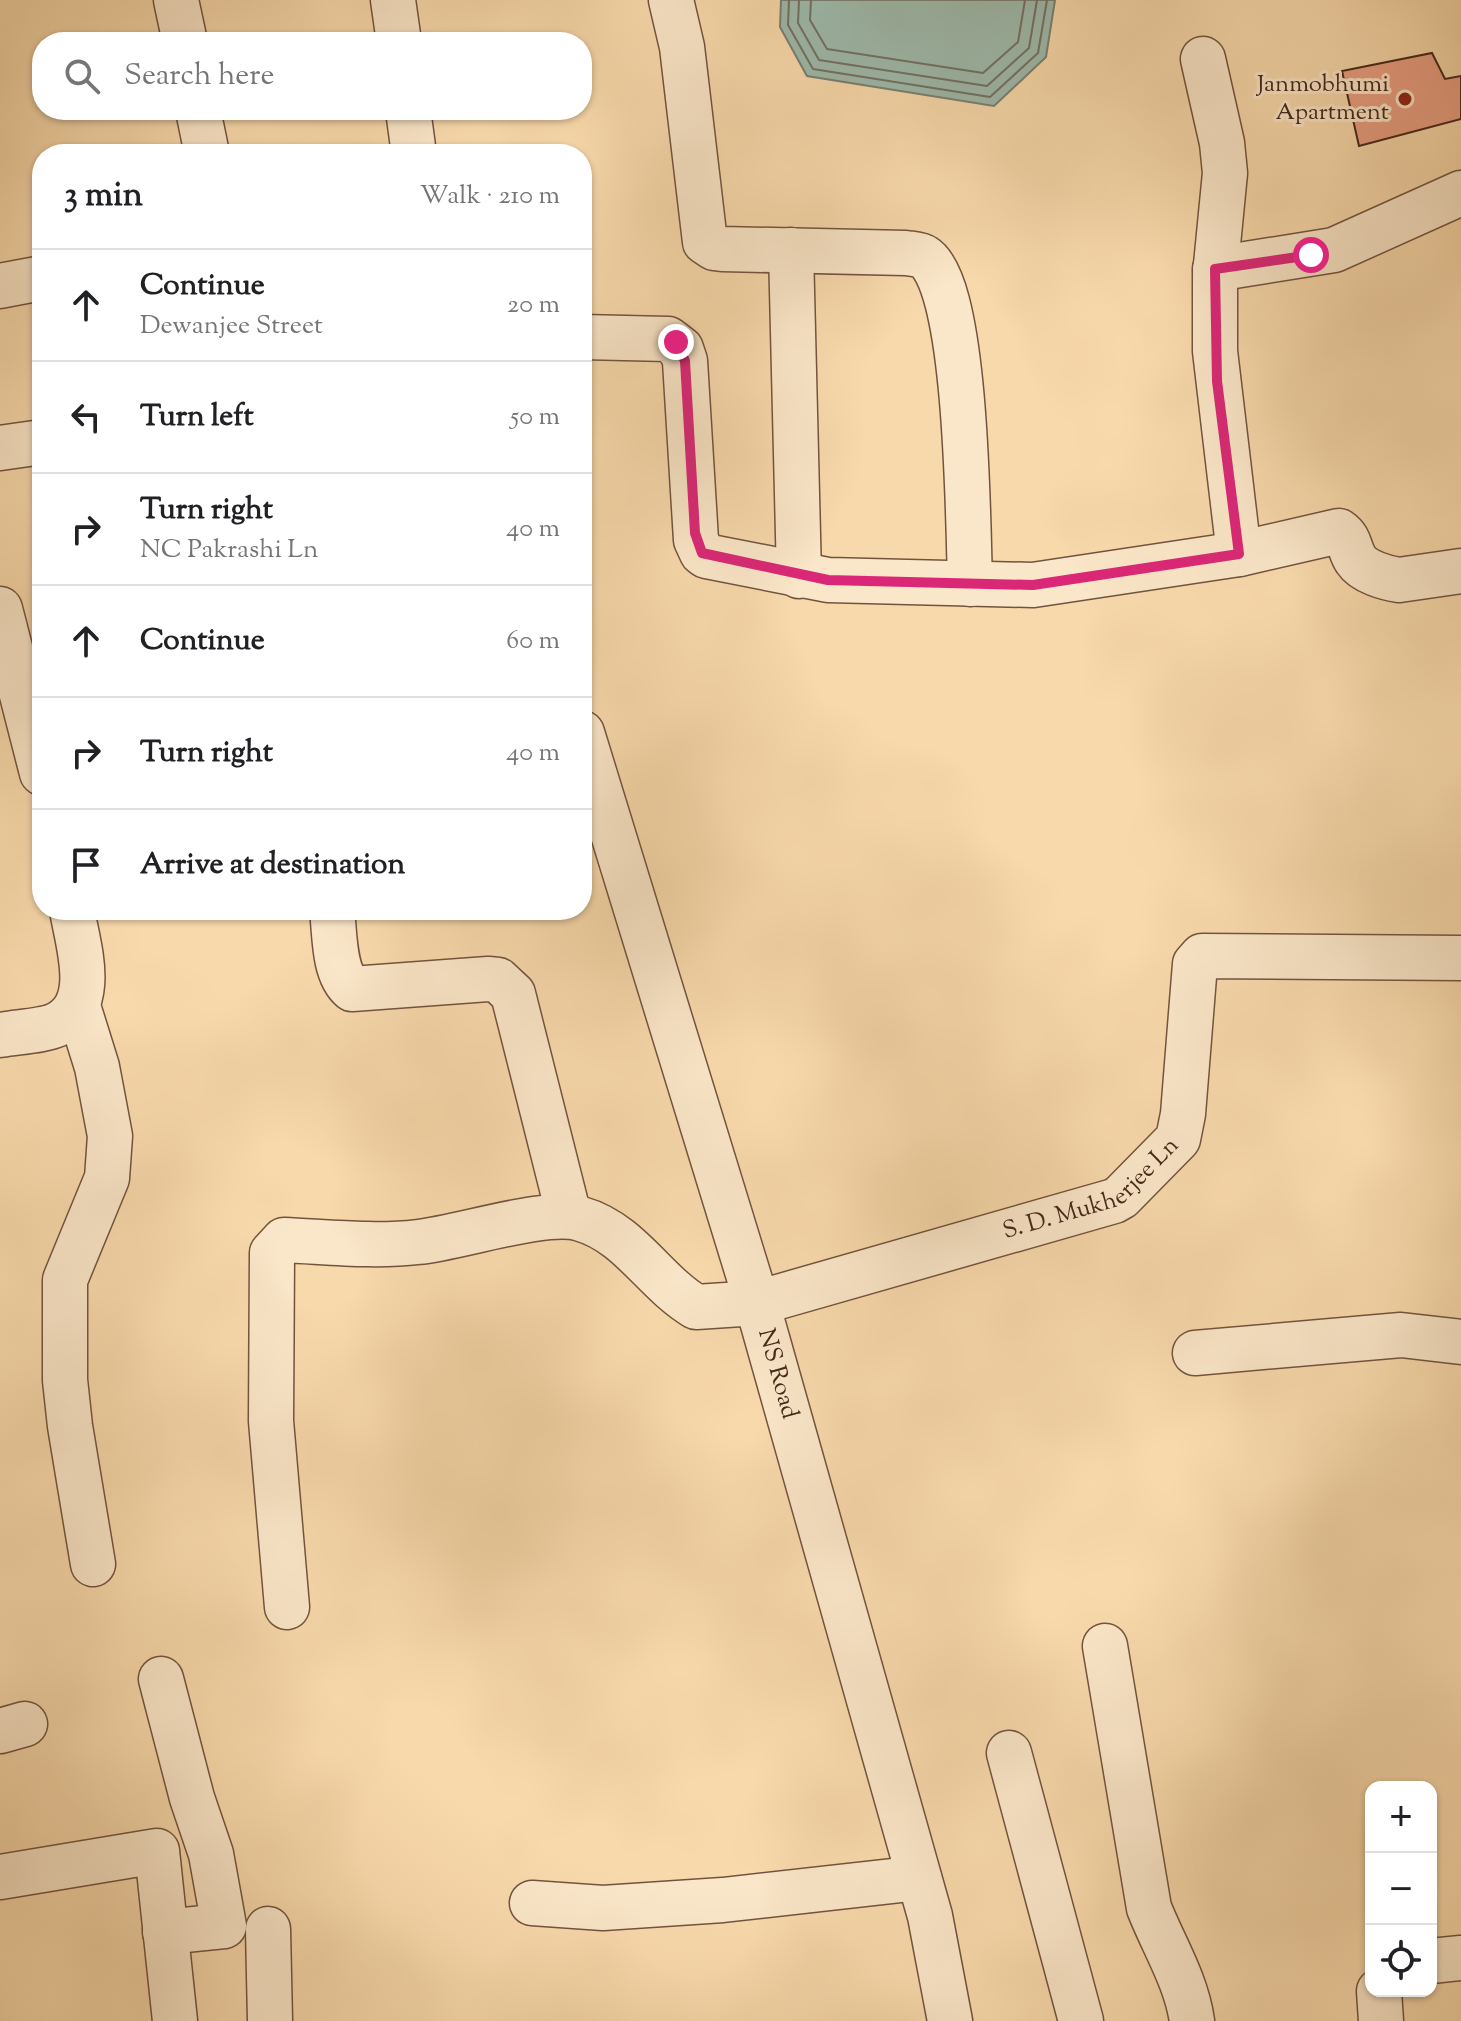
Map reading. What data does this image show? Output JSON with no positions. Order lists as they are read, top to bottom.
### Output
{
  "streets": {
    "street": ["S. D. Mukherjee Ln", "NS Road"]
  },
  "crossings": [
    ["S. D. Mukherjee Ln", "NS Road"]
  ],
  "places": ["Janmobhumi Apartment"],
  "page": {
    "search": "Search here",
    "heading": ["3 min", "Walk · 210 m"],
    "list": [
      ["Continue", "Dewanjee Street", "20 m"],
      ["Turn left", "50 m"],
      ["Turn right", "NC Pakrashi Ln", "40 m"],
      ["Continue", "60 m"],
      ["Turn right", "40 m"],
      "Arrive at destination"
    ],
    "map_buttons": ["+", "−"]
  }
}
